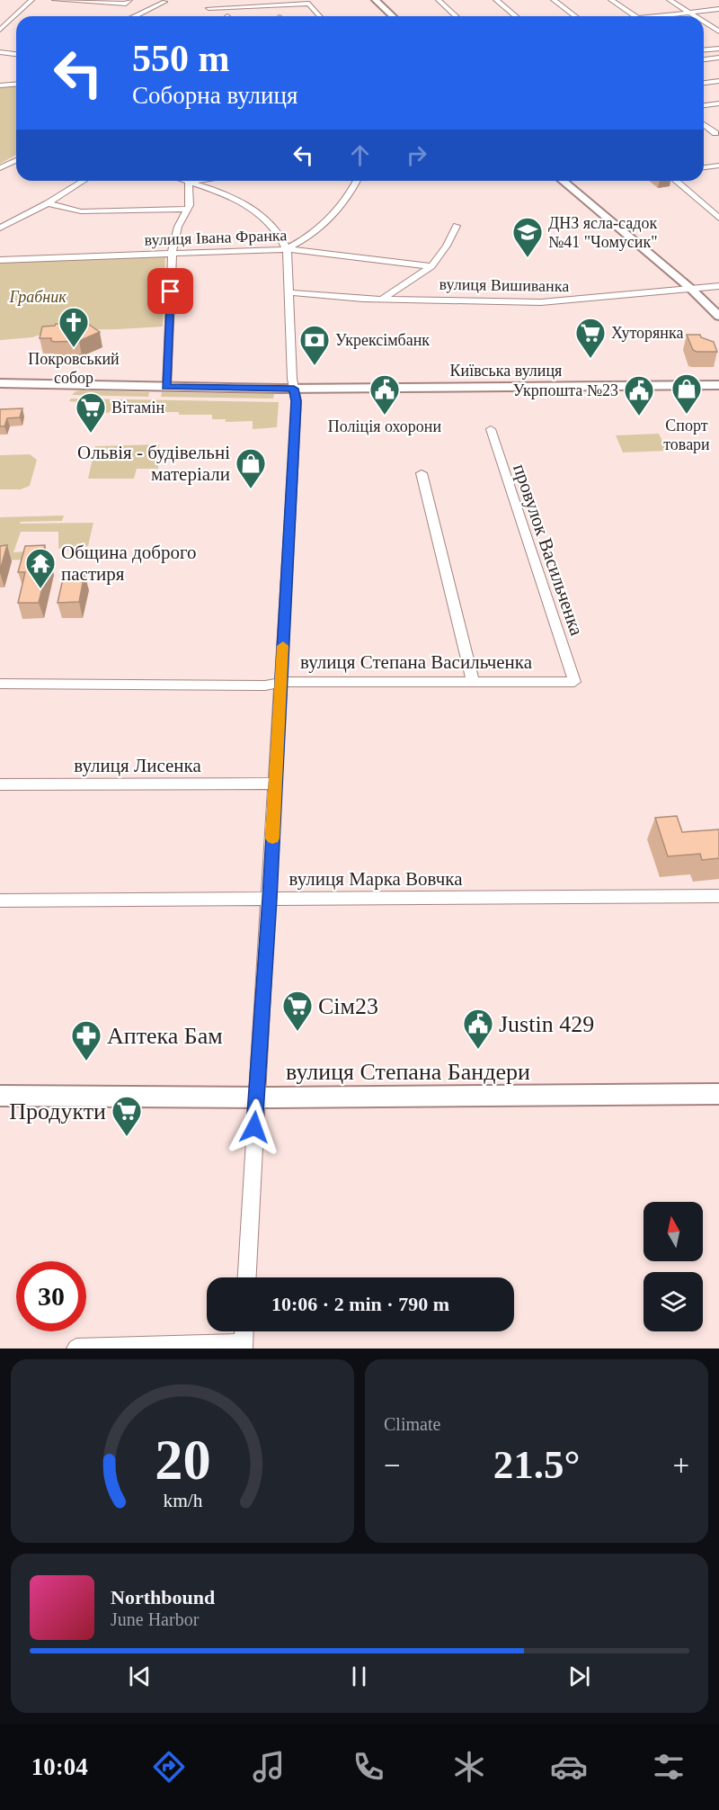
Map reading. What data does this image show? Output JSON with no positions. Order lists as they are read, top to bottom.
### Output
{
  "streets": {
    "main road": ["Київська вулиця", "вулиця Степана Бандери"],
    "street": [
      "вулиця Івана Франка",
      "вулиця Вишиванка",
      "провулок Васильченка",
      "вулиця Степана Васильченка",
      "вулиця Лисенка",
      "вулиця Марка Вовчка"
    ]
  },
  "crossings": [
    ["провулок Васильченка", "вулиця Степана Васильченка"]
  ],
  "parks": ["Грабник"],
  "places": {
    "school or university": ["ДНЗ ясла-садок №41 \"Чомусик\""],
    "church": ["Покровський собор"],
    "supermarket": [
      "Хуторянка",
      "Вітамін",
      "Сім23",
      "Продукти"
    ],
    "bank": ["Укрексімбанк"],
    "shop": ["Спорт товари", "Ольвія - будівельні матеріали"],
    "public building": ["Поліцiя охорони", "Укрпошта №23", "Justin 429"],
    "temple": ["Община доброго пастиря"],
    "pharmacy": ["Аптека Бам"]
  },
  "north": "top",
  "page": {
    "turn": ["550 m", "Соборна вулиця"],
    "limit": "30",
    "trip": "10:06 · 2 min · 790 m",
    "tile": "Climate",
    "heat": ["−", "21.5°", "+"],
    "song": ["Northbound", "June Harbor"],
    "tabs": "10:04",
    "gauge": ["20", "km/h"]
  }
}
